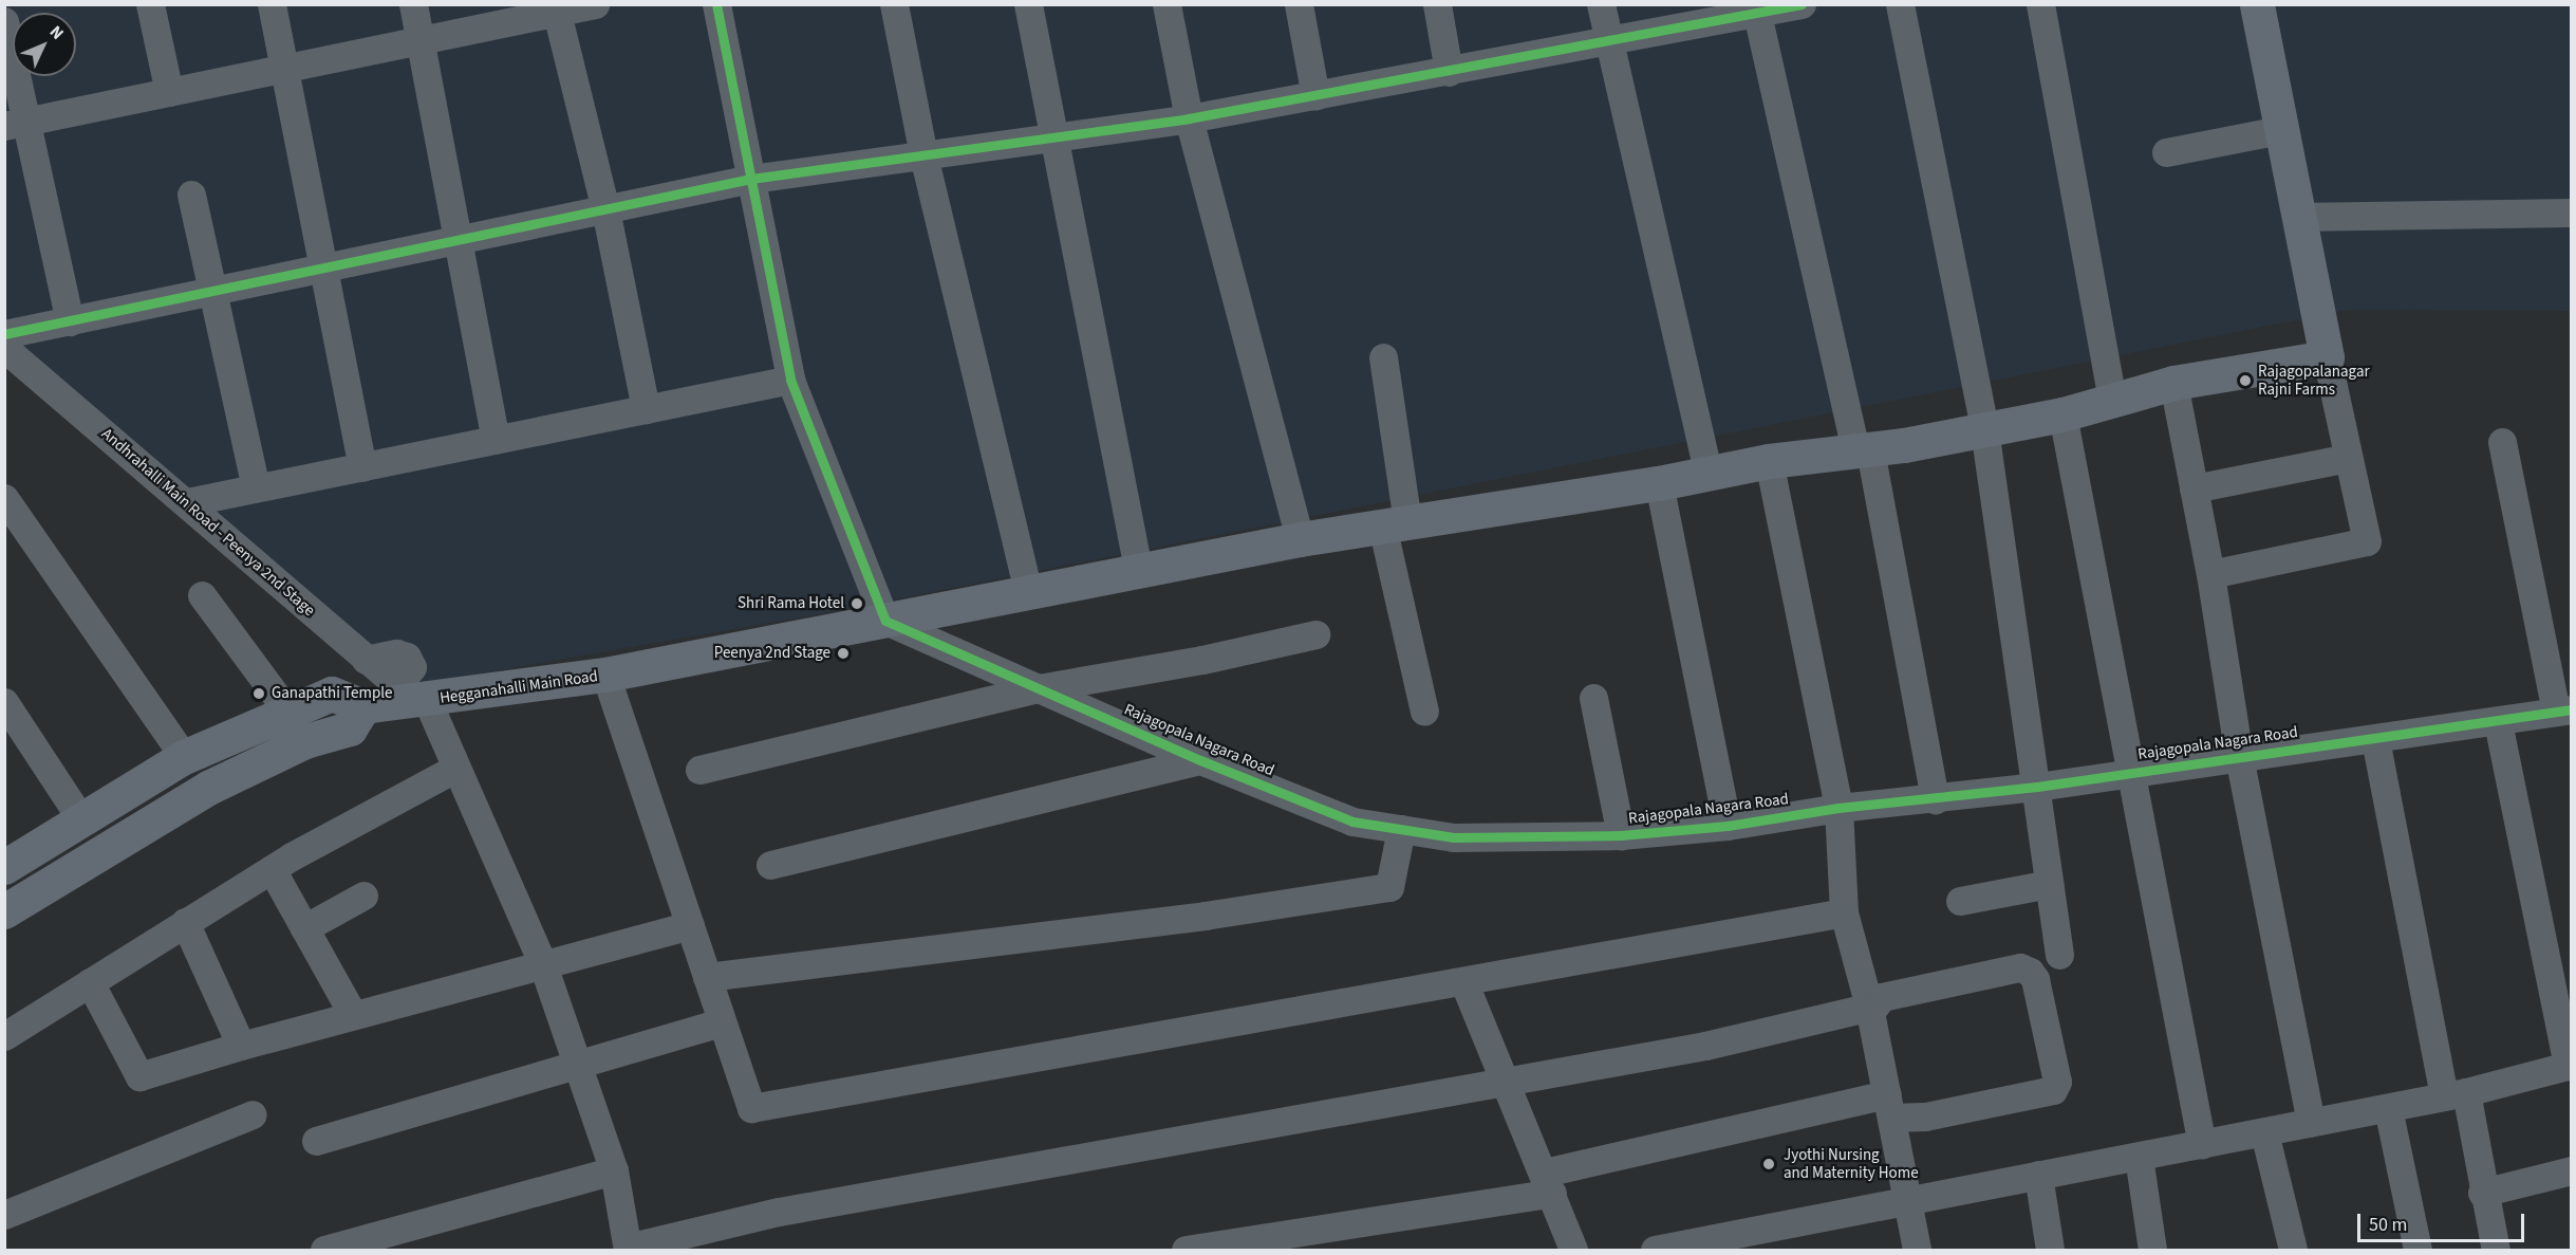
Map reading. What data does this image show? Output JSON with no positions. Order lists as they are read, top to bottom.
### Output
{
  "streets": {
    "main road": ["Hegganahalli Main Road"],
    "street": ["Andhrahalli Main Road - Peenya 2nd Stage", "Rajagopala Nagara Road"]
  },
  "crossings": [
    ["Andhrahalli Main Road - Peenya 2nd Stage", "Hegganahalli Main Road"],
    ["Hegganahalli Main Road", "Rajagopala Nagara Road"]
  ],
  "places": [
    "Rajagopalanagar Rajni Farms",
    "Shri Rama Hotel",
    "Peenya 2nd Stage",
    "Ganapathi Temple",
    "Jyothi Nursing and Maternity Home"
  ],
  "scale_bar": "50 m",
  "north": "top right"
}
